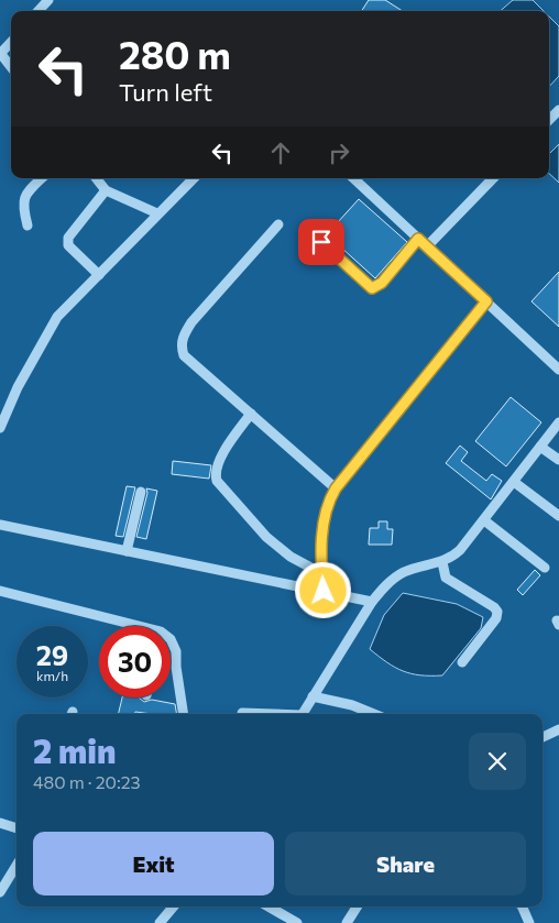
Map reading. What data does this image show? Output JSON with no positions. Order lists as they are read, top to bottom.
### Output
{
  "page": {
    "turn": ["280 m", "Turn left"],
    "speed": "29 km/h",
    "limit": "30",
    "heading": ["2 min", "480 m · 20:23"],
    "buttons": ["Exit", "Share"]
  }
}
